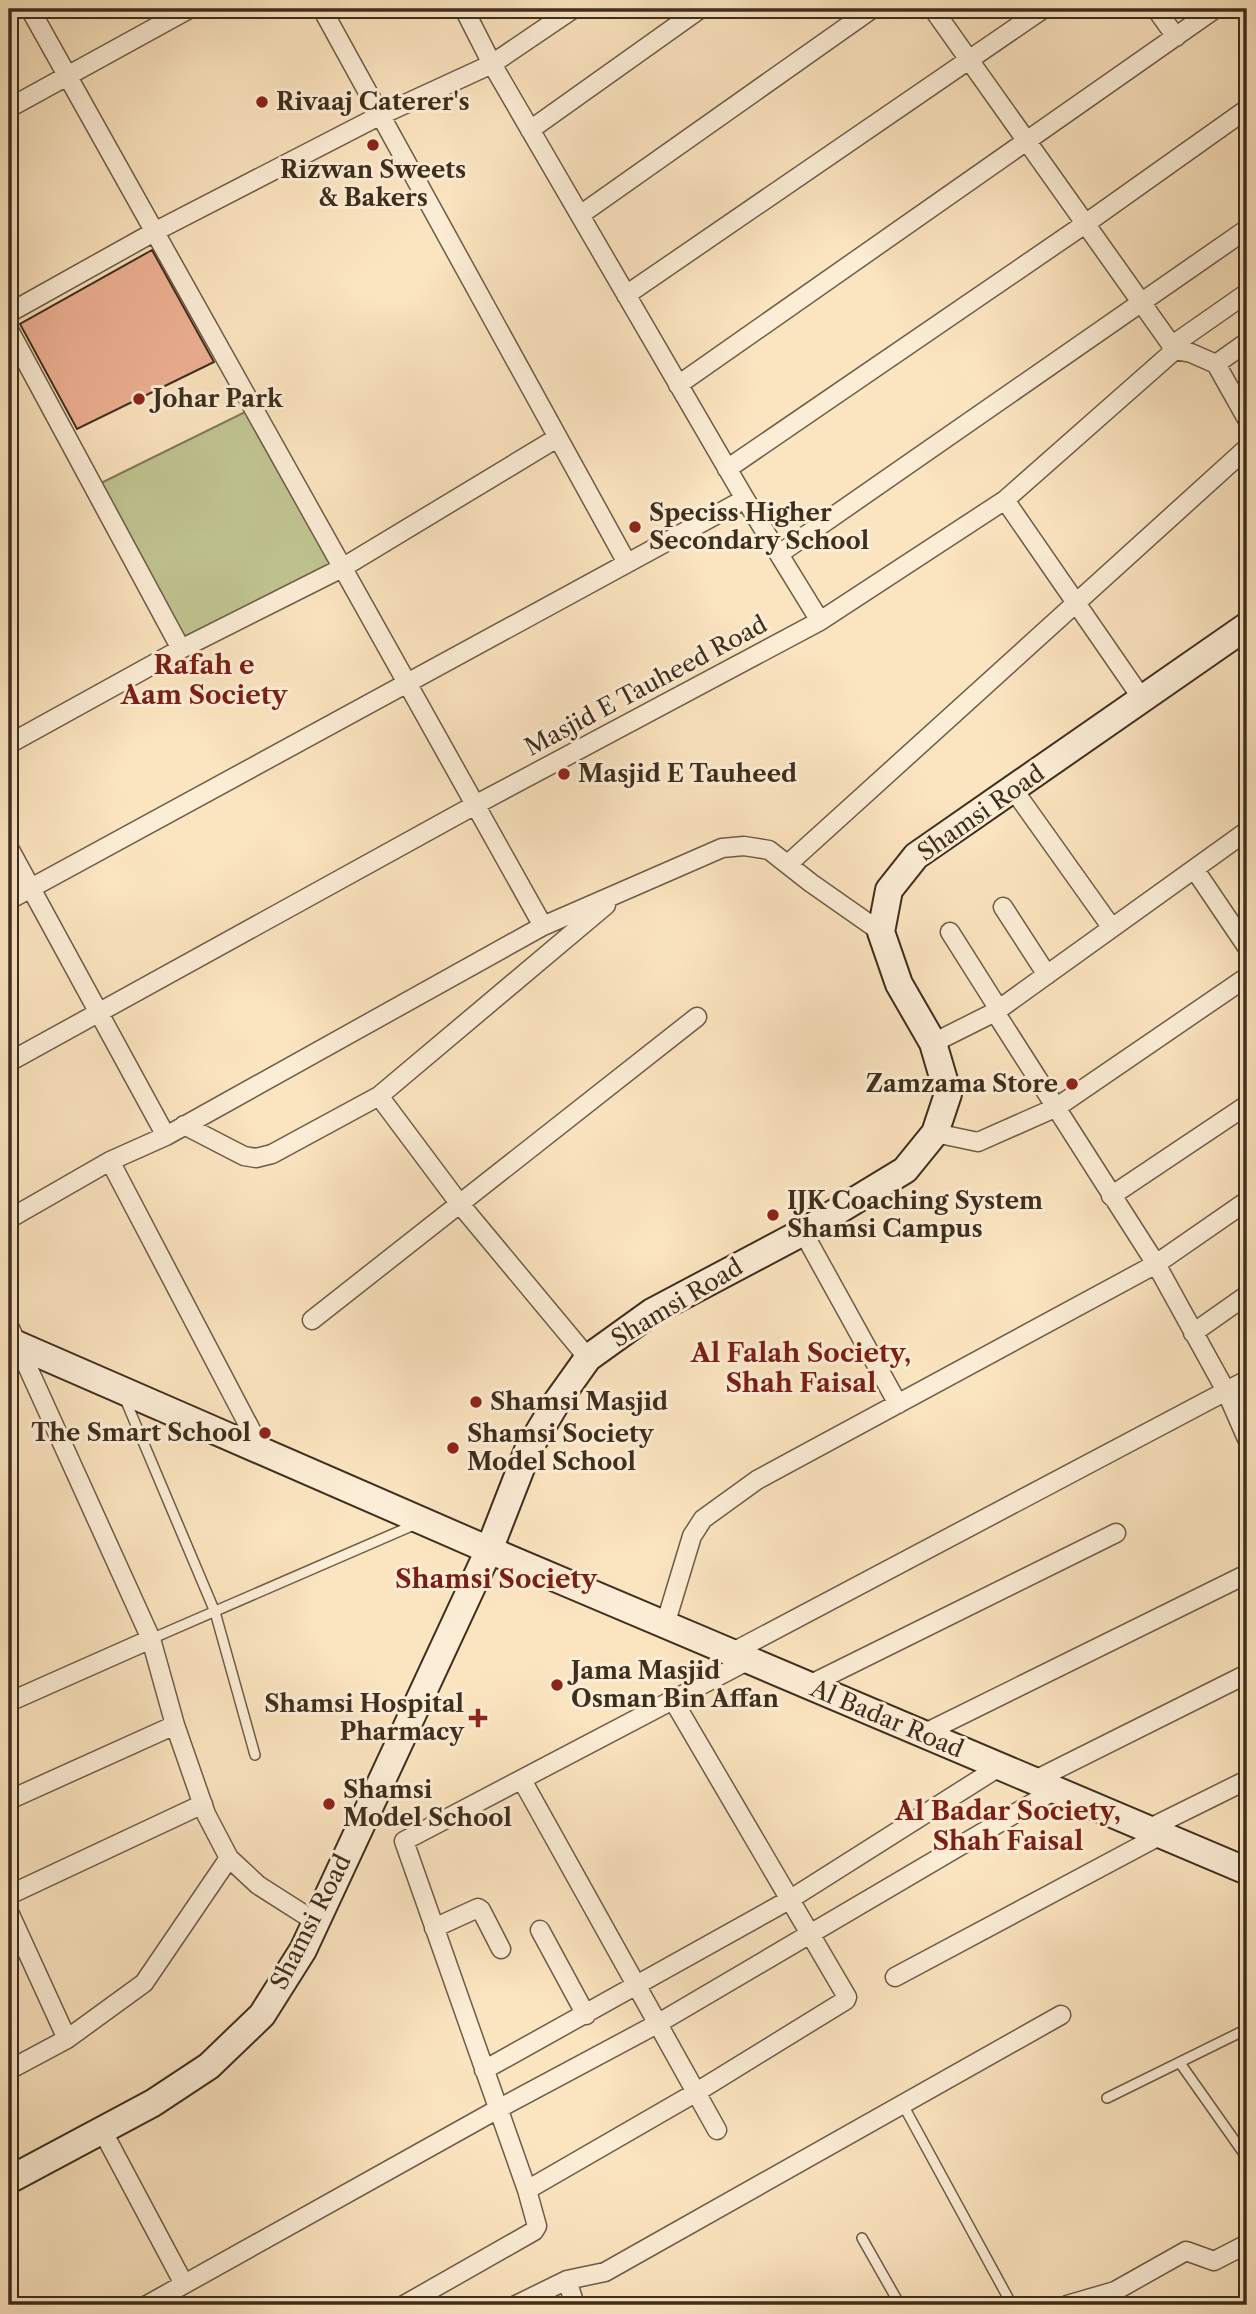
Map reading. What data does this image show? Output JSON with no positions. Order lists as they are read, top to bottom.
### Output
{
  "streets": {
    "street": ["Masjid E Tauheed Road", "Shamsi Road", "Al Badar Road"]
  },
  "crossings": [
    ["Shamsi Road", "Al Badar Road"]
  ],
  "districts": [
    "Rafah e Aam Society",
    "Al Falah Society, Shah Faisal",
    "Shamsi Society",
    "Al Badar Society, Shah Faisal"
  ],
  "places": {
    "other": [
      "Rivaaj Caterer's",
      "Rizwan Sweets & Bakers",
      "Johar Park",
      "Speciss Higher Secondary School",
      "Masjid E Tauheed",
      "Zamzama Store",
      "IJK Coaching System Shamsi Campus",
      "Shamsi Masjid",
      "The Smart School",
      "Shamsi Society Model School",
      "Jama Masjid Osman Bin Affan",
      "Shamsi Model School"
    ],
    "health": ["Shamsi Hospital Pharmacy"]
  }
}
